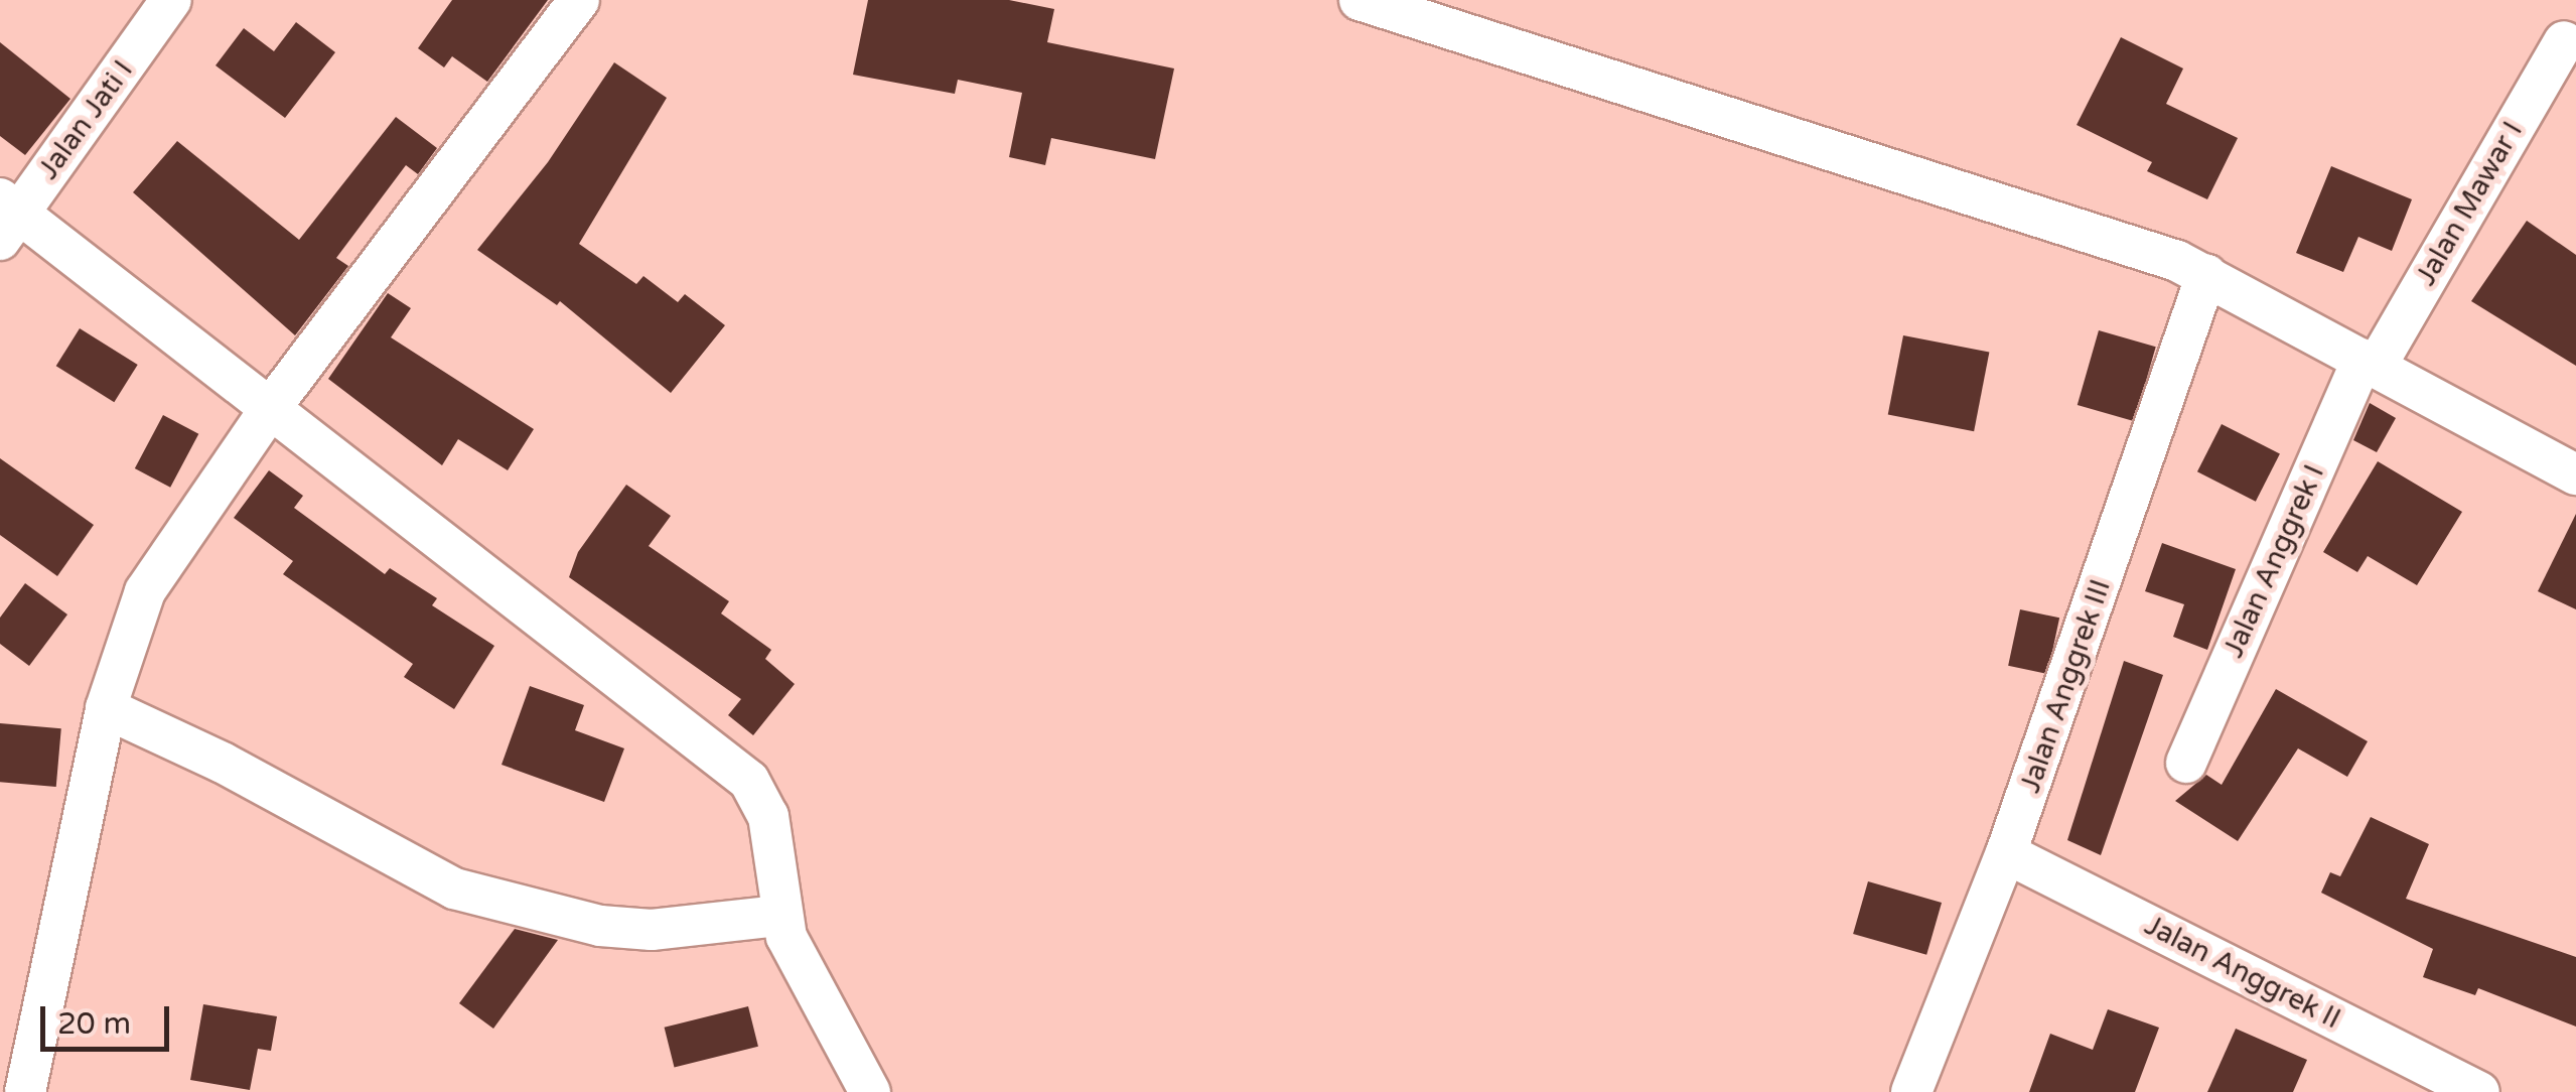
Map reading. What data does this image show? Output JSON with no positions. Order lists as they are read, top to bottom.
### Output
{
  "streets": {
    "street": [
      "Jalan Jati I",
      "Jalan Mawar I",
      "Jalan Anggrek I",
      "Jalan Anggrek III",
      "Jalan Anggrek II"
    ]
  },
  "crossings": [
    ["Jalan Mawar I", "Jalan Anggrek I"],
    ["Jalan Anggrek III", "Jalan Anggrek II"]
  ],
  "scale_bar": "20 m"
}
